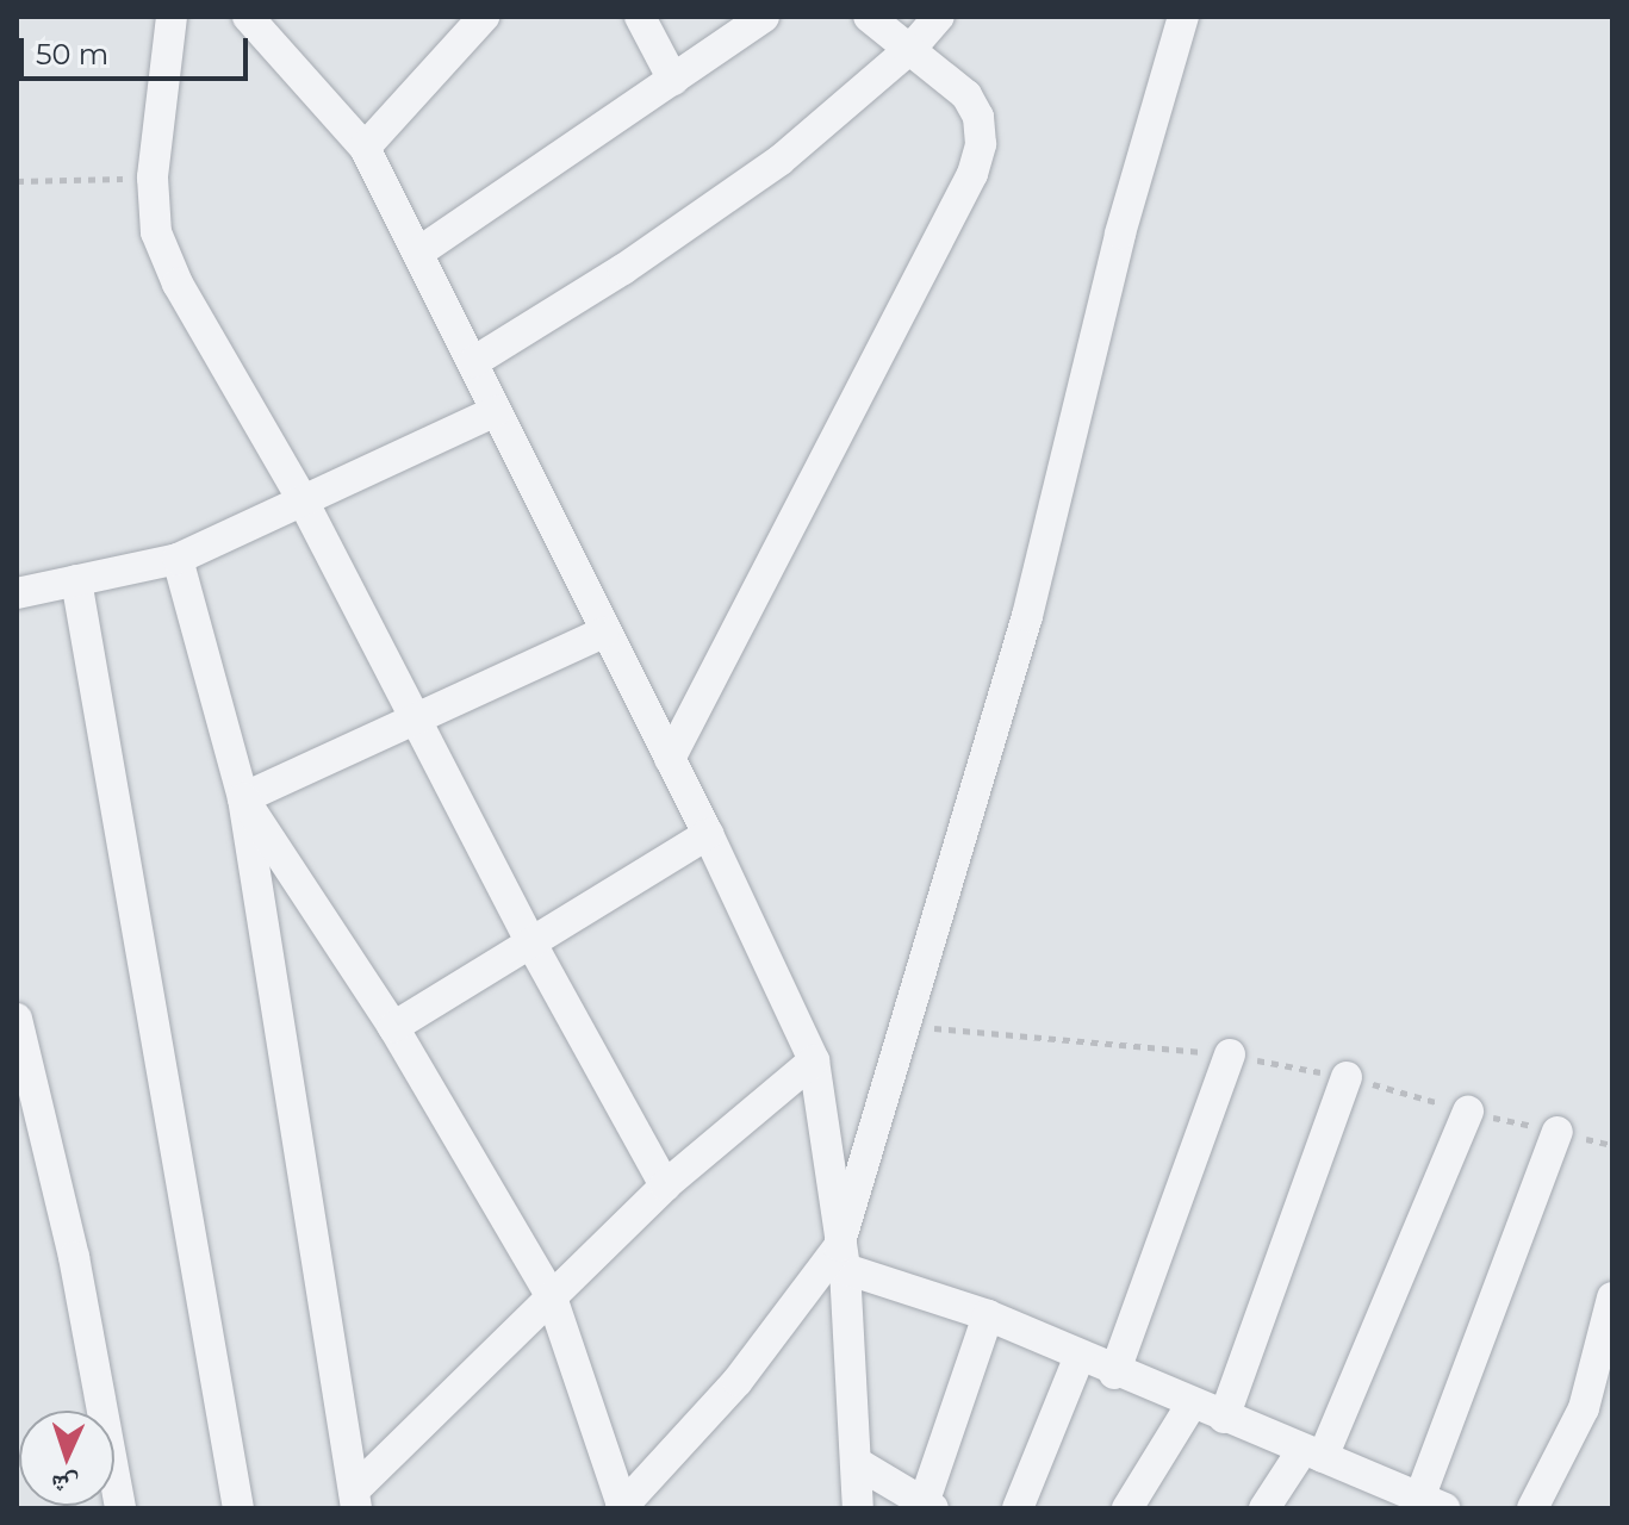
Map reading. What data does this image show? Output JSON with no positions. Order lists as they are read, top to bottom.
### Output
{
  "scale_bar": "50 m",
  "north": "bottom"
}
